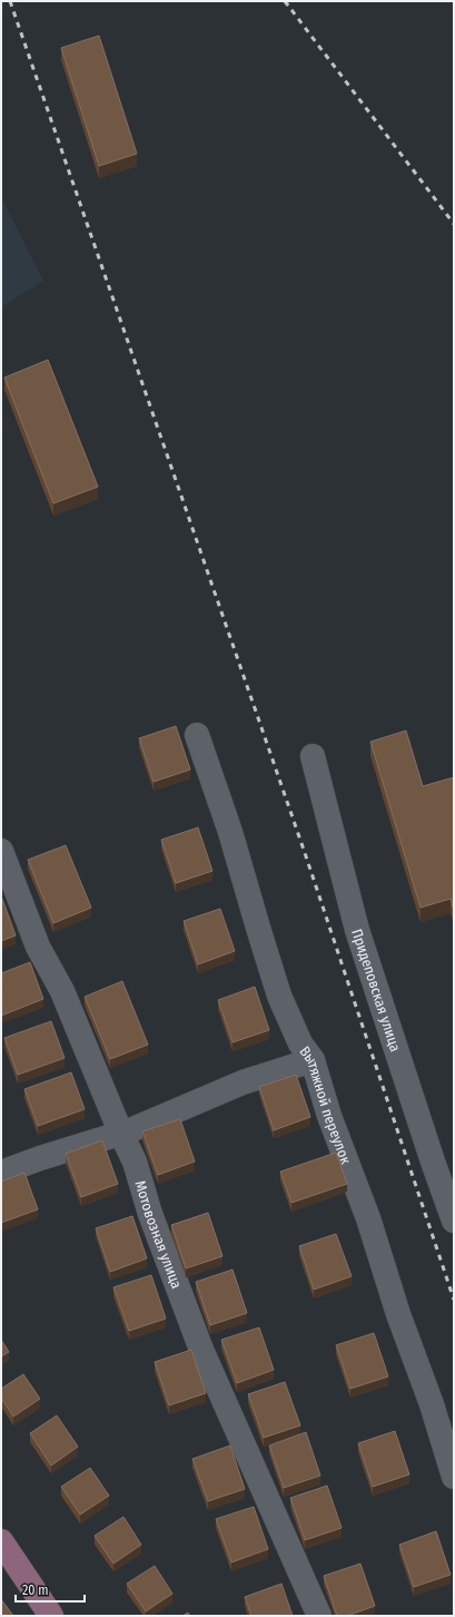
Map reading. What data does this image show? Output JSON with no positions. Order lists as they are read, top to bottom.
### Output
{
  "streets": {
    "street": ["Придеповская улица", "Вытяжной переулок", "Мотовозная улица"]
  },
  "scale_bar": "20 m"
}
